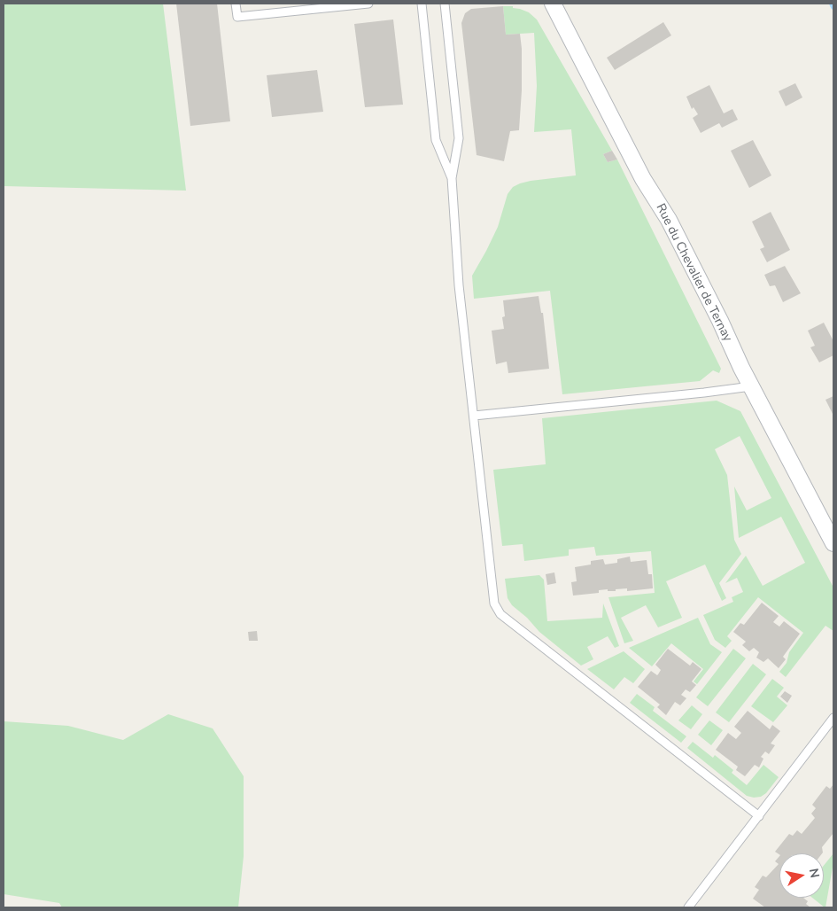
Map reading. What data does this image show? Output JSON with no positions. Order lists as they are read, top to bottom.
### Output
{
  "streets": {
    "street": ["Rue du Chevalier de Ternay"]
  },
  "north": "right"
}
